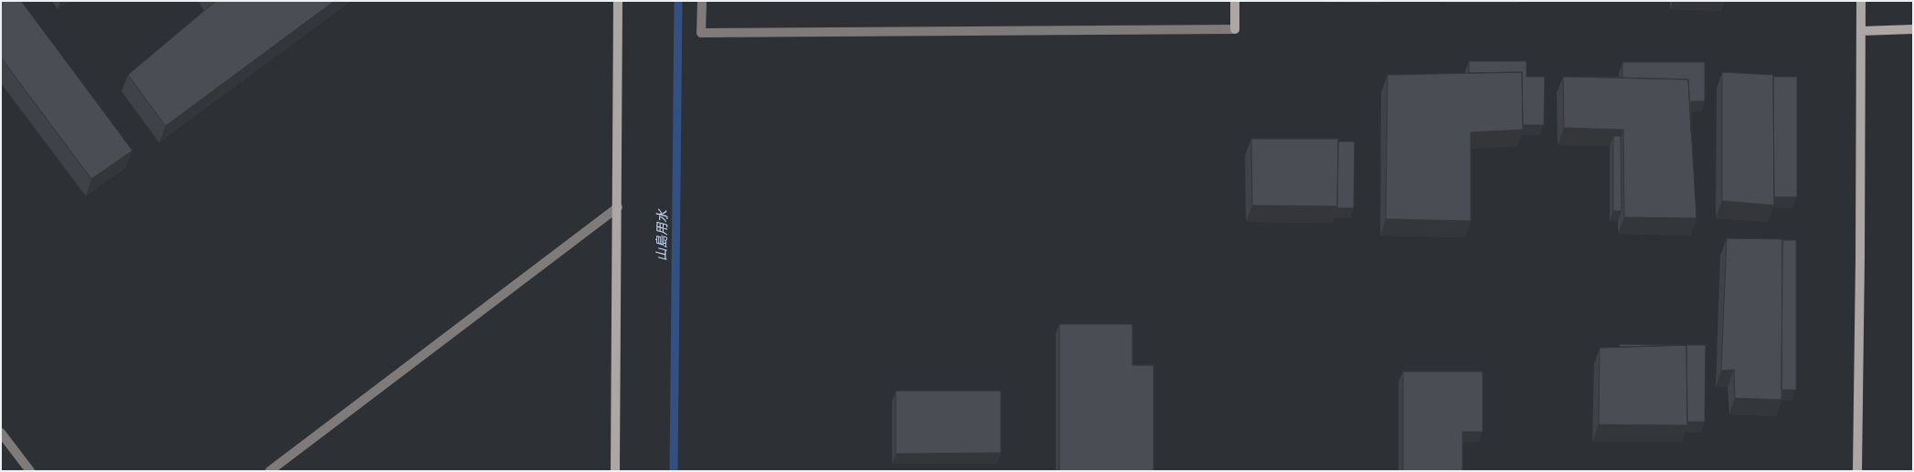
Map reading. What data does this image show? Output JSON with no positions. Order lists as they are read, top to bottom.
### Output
{
  "water": ["山島用水"]
}
